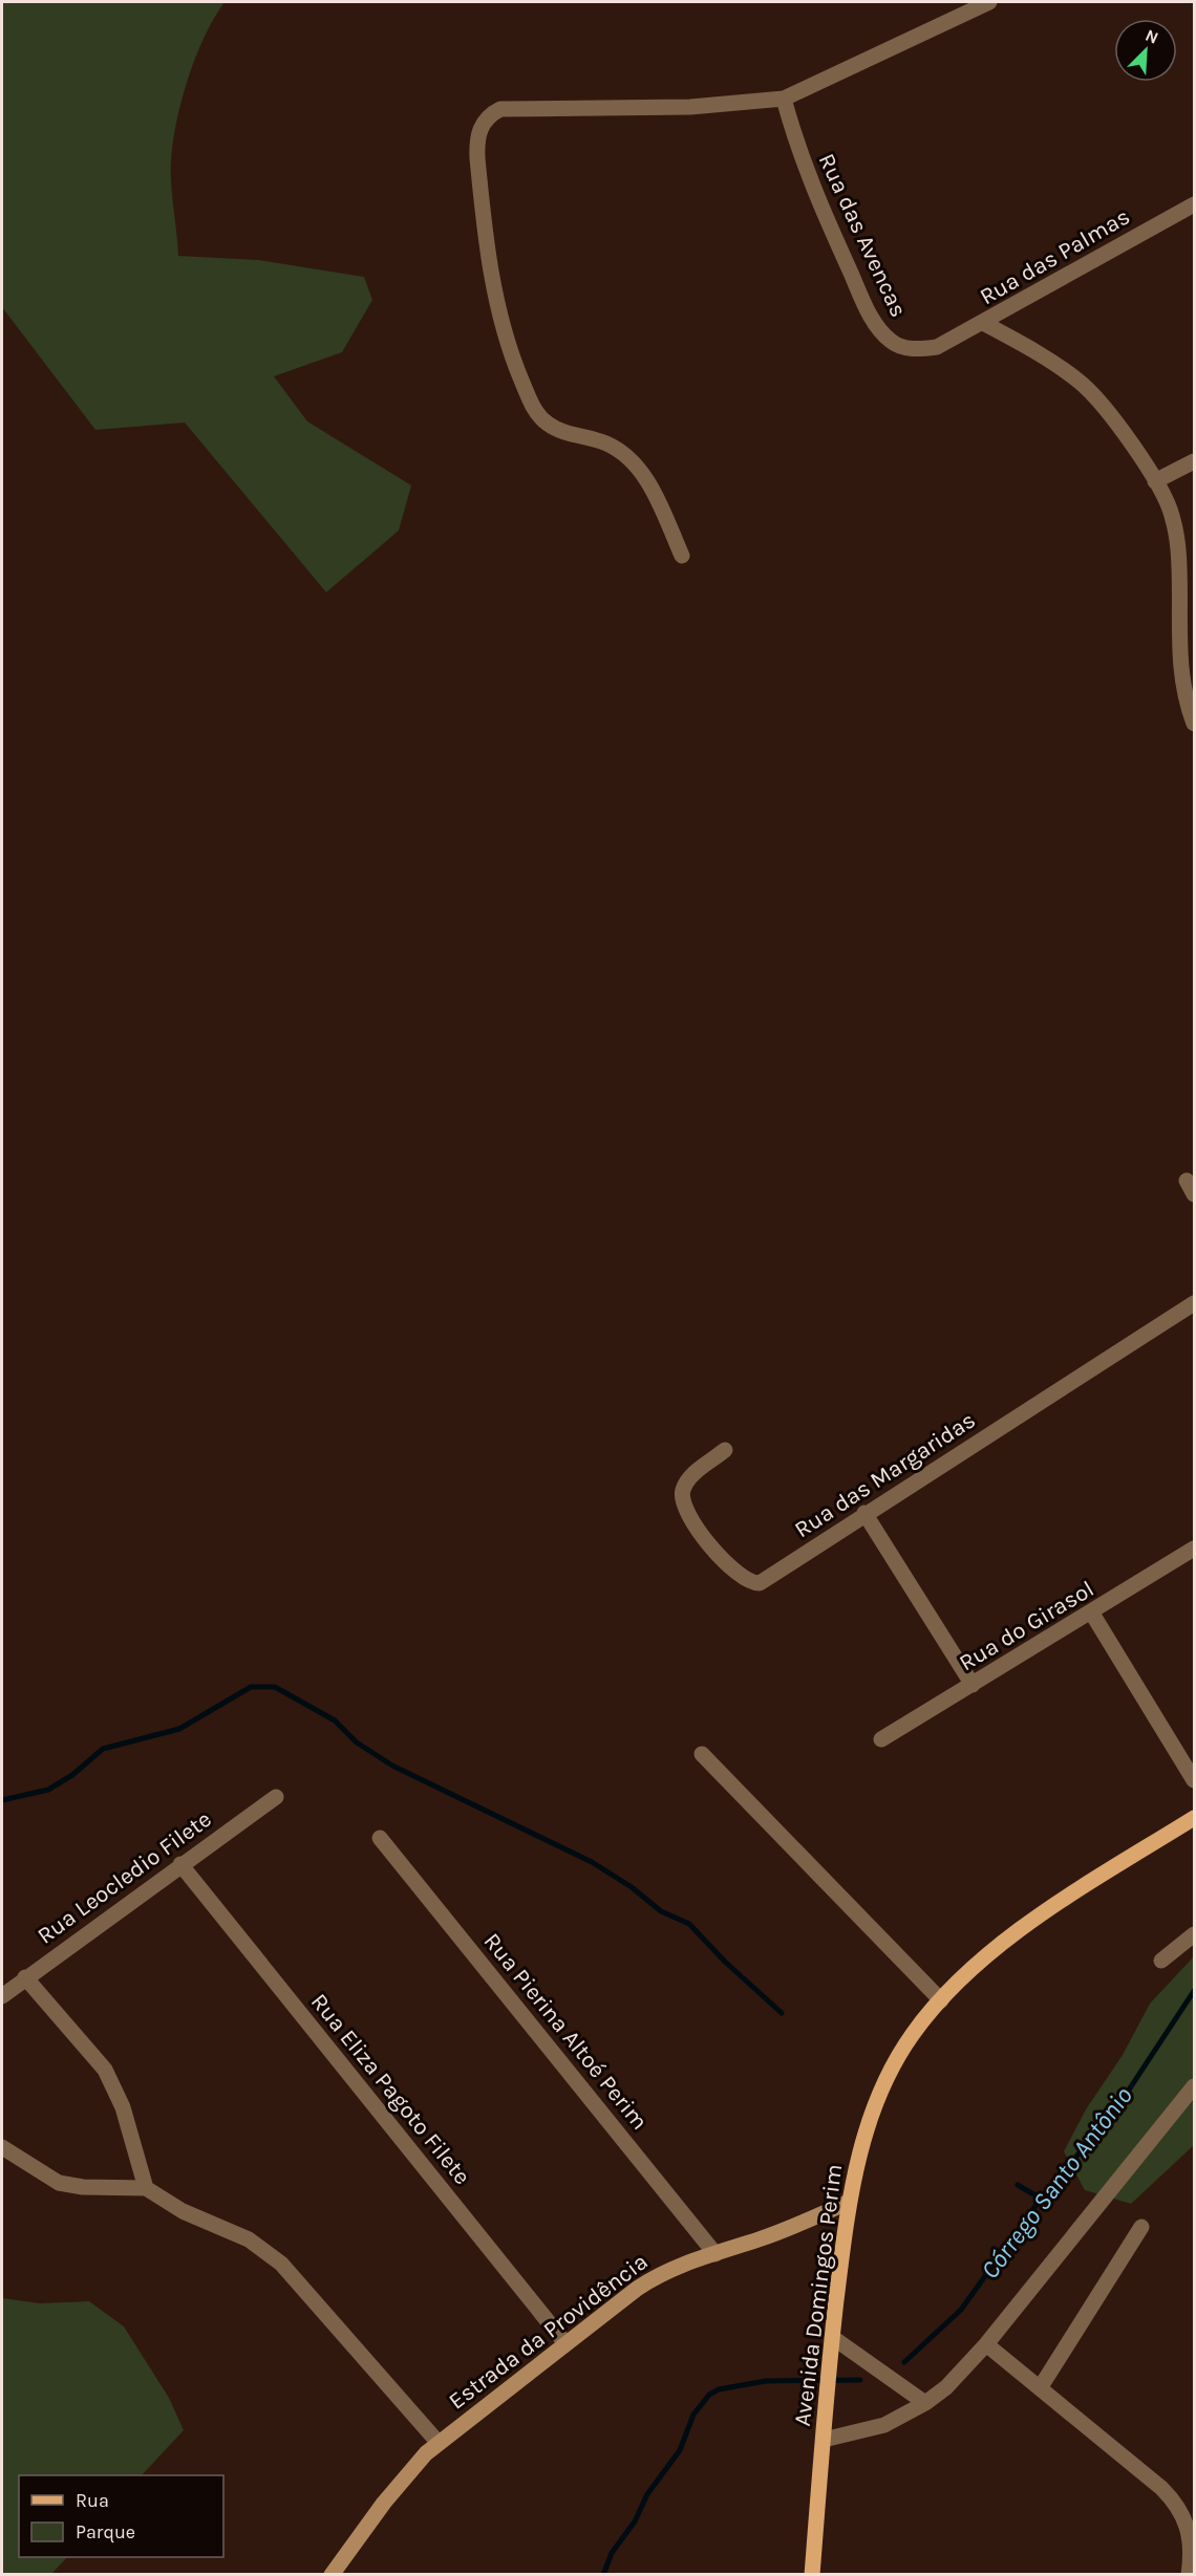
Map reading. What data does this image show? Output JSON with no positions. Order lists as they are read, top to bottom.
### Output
{
  "streets": {
    "main road": ["Avenida Domingos Perim"],
    "street": [
      "Rua das Avencas",
      "Rua das Palmas",
      "Rua das Margaridas",
      "Rua do Girasol",
      "Rua Leocledio Filete",
      "Rua Pierina Altoé Perim",
      "Rua Eliza Pagoto Filete",
      "Estrada da Providência"
    ]
  },
  "crossings": [
    ["Rua das Avencas", "Rua das Palmas"],
    ["Rua Leocledio Filete", "Rua Eliza Pagoto Filete"],
    ["Rua Pierina Altoé Perim", "Estrada da Providência"],
    ["Rua Eliza Pagoto Filete", "Estrada da Providência"],
    ["Avenida Domingos Perim", "Estrada da Providência"]
  ],
  "water": ["Córrego Santo Antônio"],
  "legend": ["Rua", "Parque"],
  "north": "top right"
}
